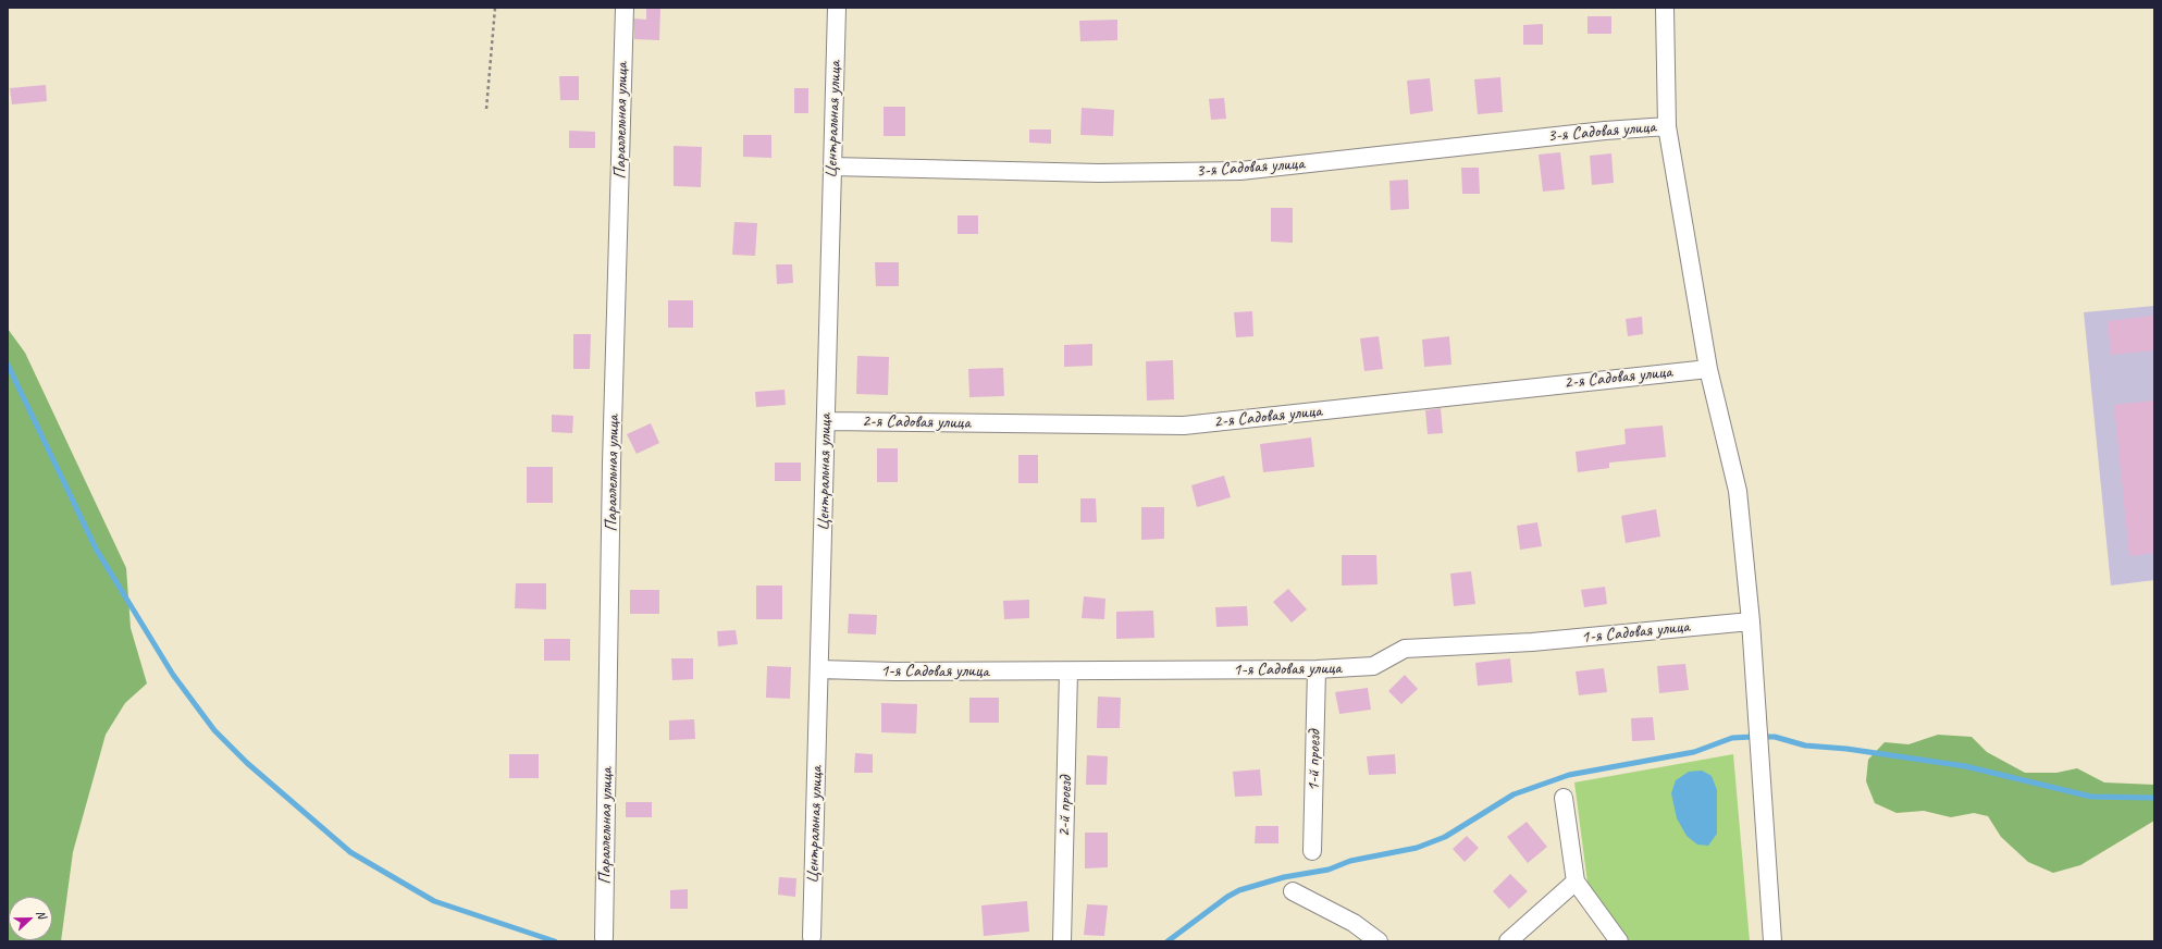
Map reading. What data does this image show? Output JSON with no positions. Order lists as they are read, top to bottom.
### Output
{
  "streets": {
    "street": [
      "Центральная улица",
      "Параллельная улица",
      "3-я Садовая улица",
      "2-я Садовая улица",
      "1-я Садовая улица",
      "1-й проезд",
      "2-й проезд"
    ]
  },
  "crossings": [
    ["Центральная улица", "3-я Садовая улица"],
    ["Центральная улица", "2-я Садовая улица"],
    ["Центральная улица", "1-я Садовая улица"],
    ["1-я Садовая улица", "1-й проезд"],
    ["1-я Садовая улица", "2-й проезд"]
  ],
  "north": "right"
}
